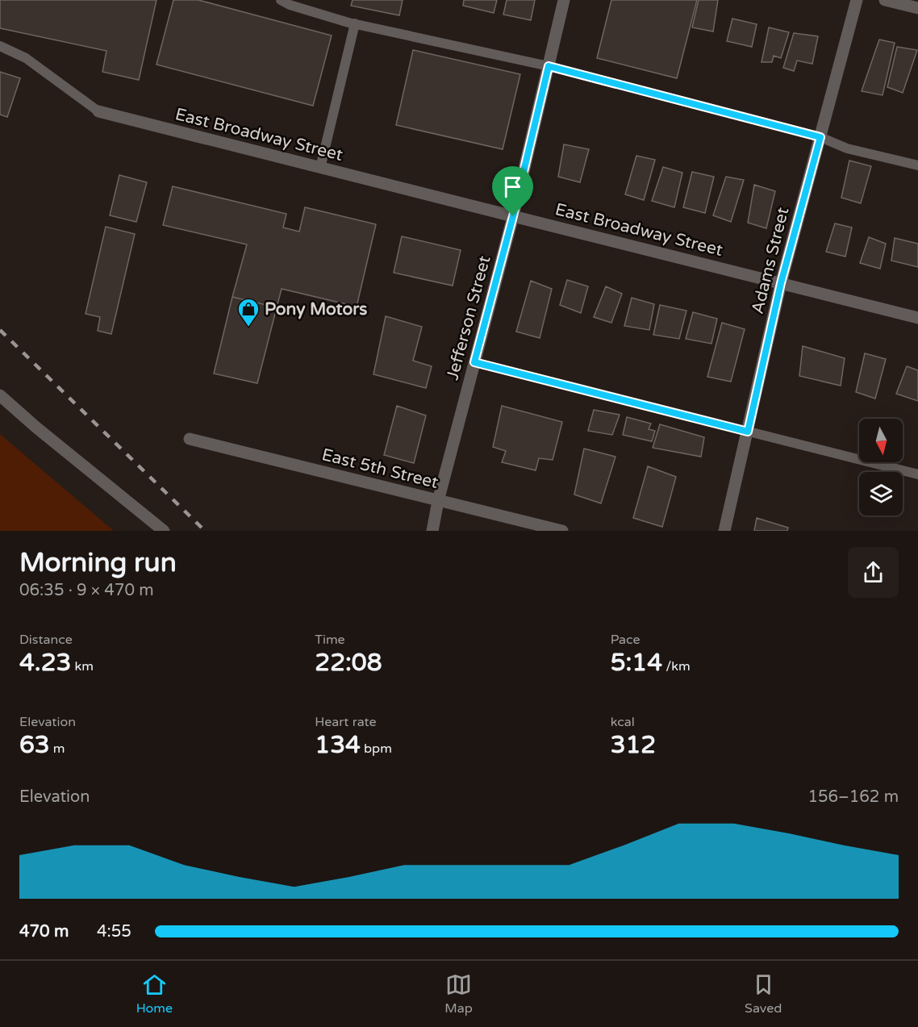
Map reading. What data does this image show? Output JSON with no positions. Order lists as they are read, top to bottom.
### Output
{
  "streets": {
    "street": [
      "East Broadway Street",
      "Adams Street",
      "Jefferson Street",
      "East 5th Street"
    ]
  },
  "crossings": [
    ["East Broadway Street", "Adams Street"],
    ["East Broadway Street", "Jefferson Street"],
    ["Jefferson Street", "East 5th Street"]
  ],
  "places": {
    "shop": ["Pony Motors"]
  },
  "north": "bottom",
  "page": {
    "heading": ["Morning run", "06:35 · 9 × 470 m"],
    "stats": [
      ["Distance", "4.23 km"],
      ["Time", "22:08"],
      ["Pace", "5:14 /km"],
      ["Elevation", "63 m"],
      ["Heart rate", "134 bpm"],
      ["kcal", "312"]
    ],
    "chart": ["Elevation", "156–162 m"],
    "list": [
      {
        "name": "470 m",
        "note": "4:55"
      }
    ],
    "tabs": ["Home", "Map", "Saved"]
  }
}
